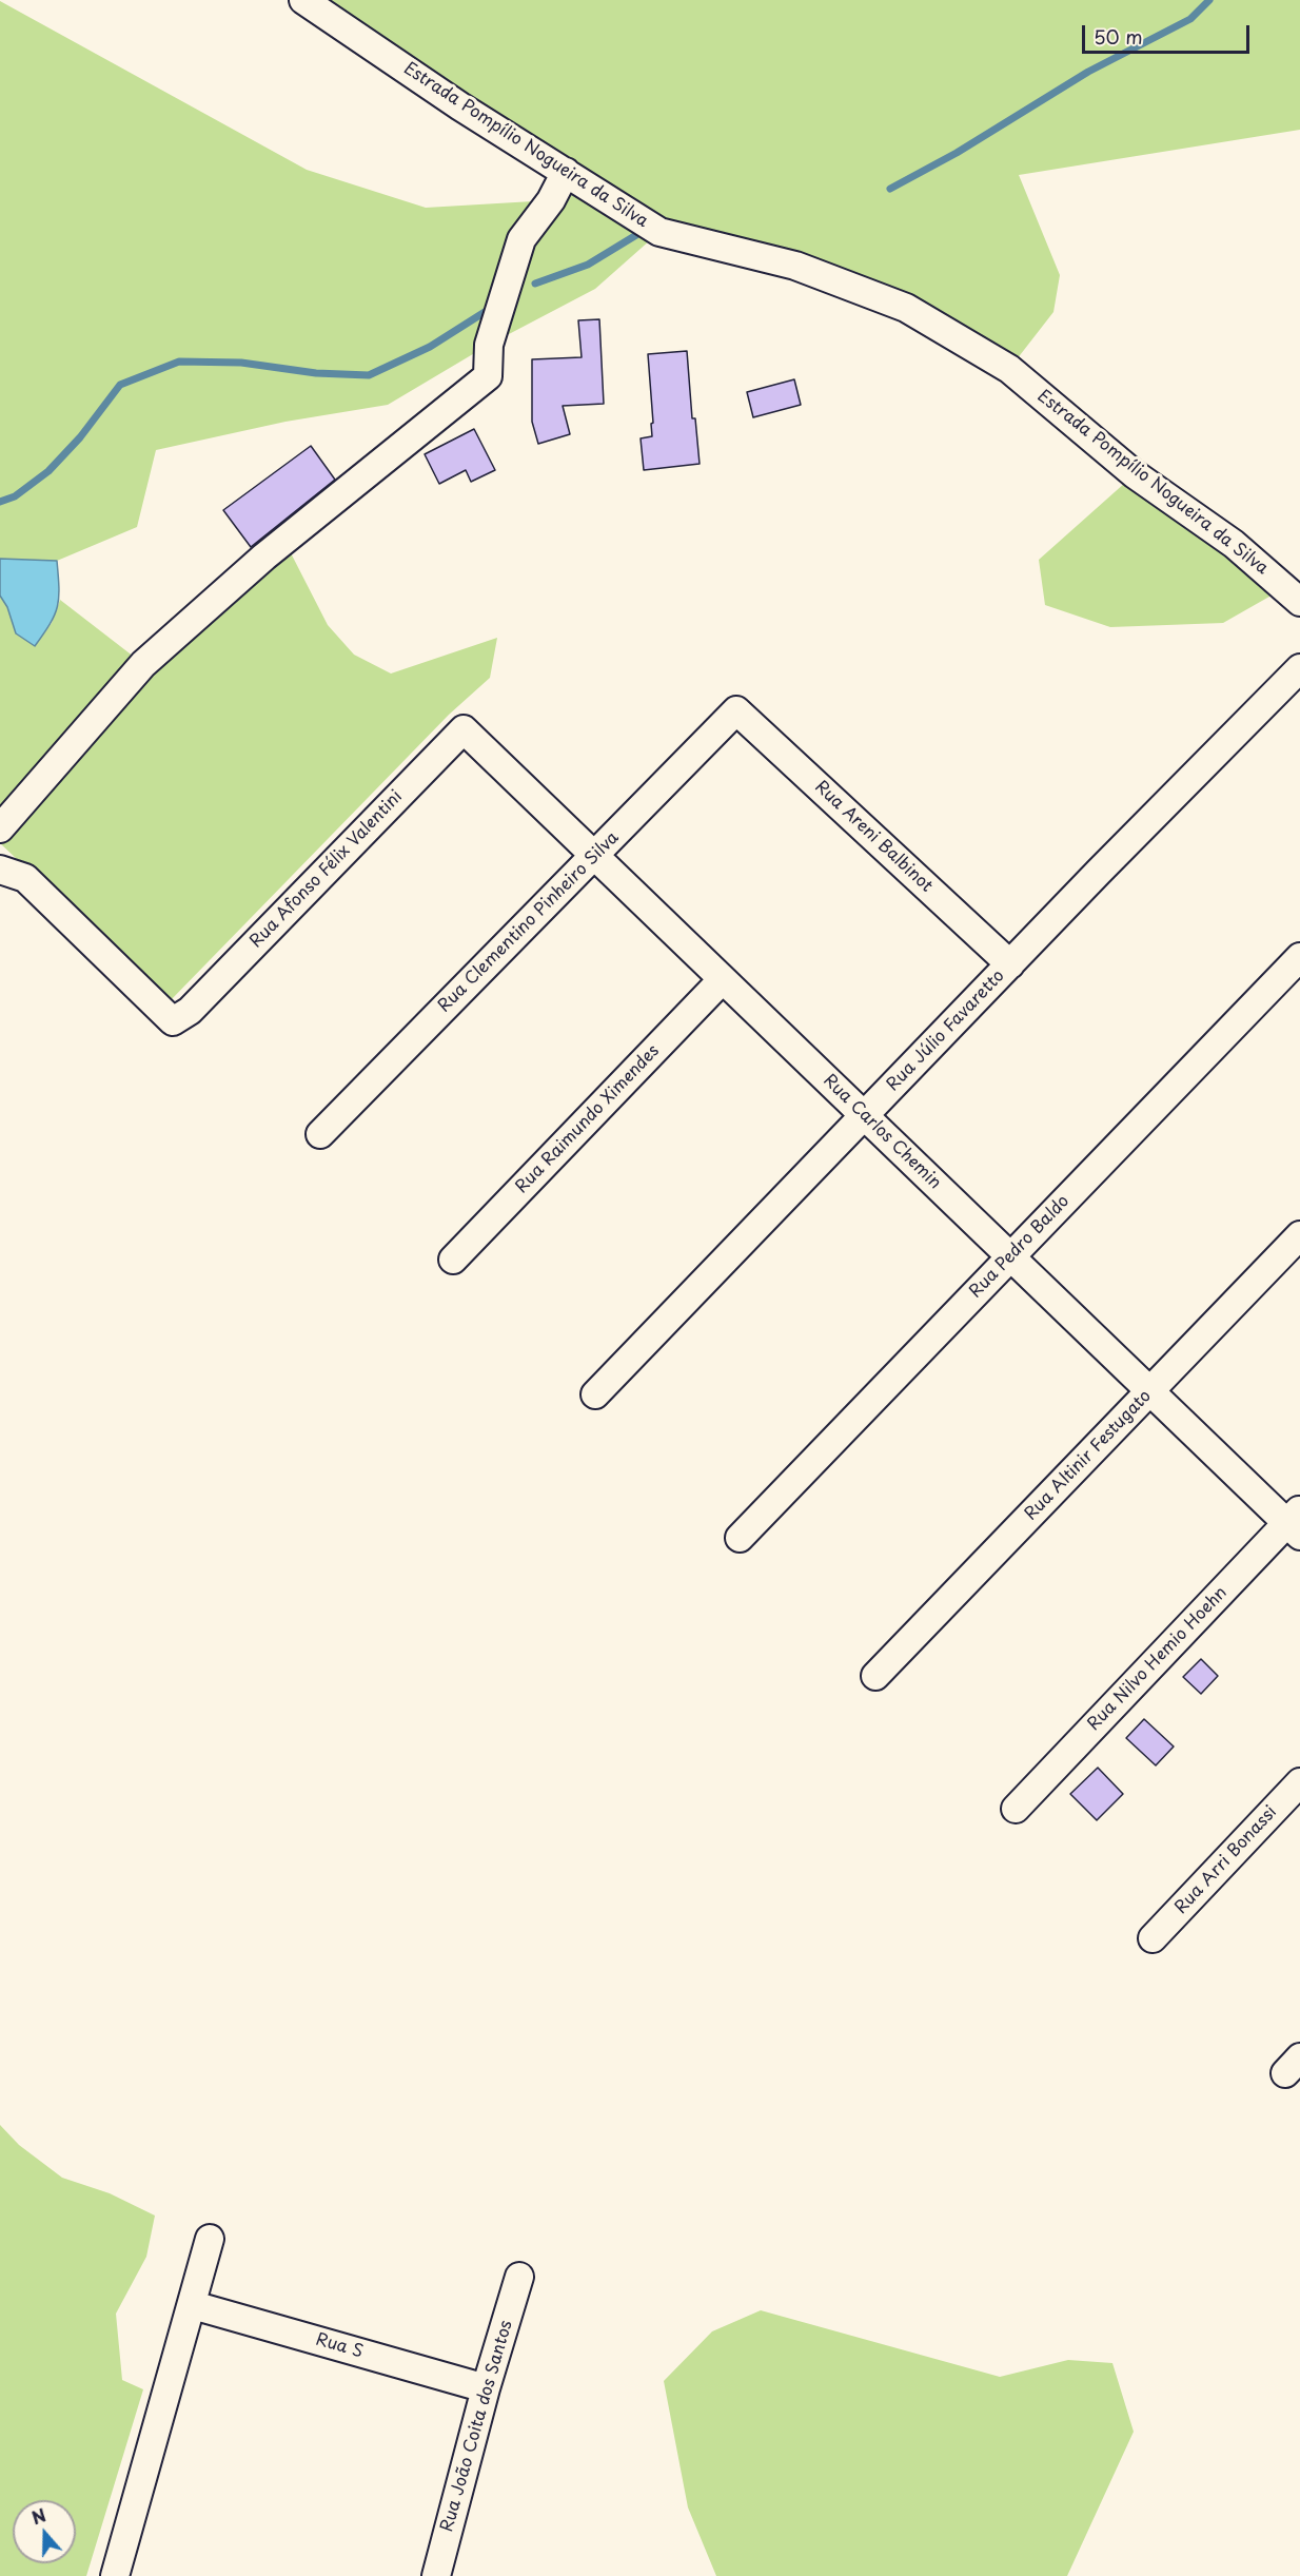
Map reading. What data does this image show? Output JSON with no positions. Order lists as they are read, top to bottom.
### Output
{
  "streets": {
    "street": [
      "Estrada Pompílio Nogueira da Silva",
      "Rua Areni Balbinot",
      "Rua Afonso Félix Valentini",
      "Rua Clementino Pinheiro Silva",
      "Rua Júlio Favaretto",
      "Rua Raimundo Ximendes",
      "Rua Carlos Chemin",
      "Rua Pedro Baldo",
      "Rua Altinir Festugato",
      "Rua Nilvo Hemio Hoehn",
      "Rua Arri Bonassi",
      "Rua S",
      "Rua João Coita dos Santos"
    ]
  },
  "crossings": [
    ["Rua Areni Balbinot", "Rua Clementino Pinheiro Silva"],
    ["Rua Areni Balbinot", "Rua Júlio Favaretto"],
    ["Rua Afonso Félix Valentini", "Rua Carlos Chemin"],
    ["Rua Clementino Pinheiro Silva", "Rua Carlos Chemin"],
    ["Rua Júlio Favaretto", "Rua Carlos Chemin"],
    ["Rua Raimundo Ximendes", "Rua Carlos Chemin"],
    ["Rua Carlos Chemin", "Rua Pedro Baldo"],
    ["Rua Carlos Chemin", "Rua Altinir Festugato"],
    ["Rua Carlos Chemin", "Rua Nilvo Hemio Hoehn"],
    ["Rua S", "Rua João Coita dos Santos"]
  ],
  "scale_bar": "50 m",
  "north": "top"
}
